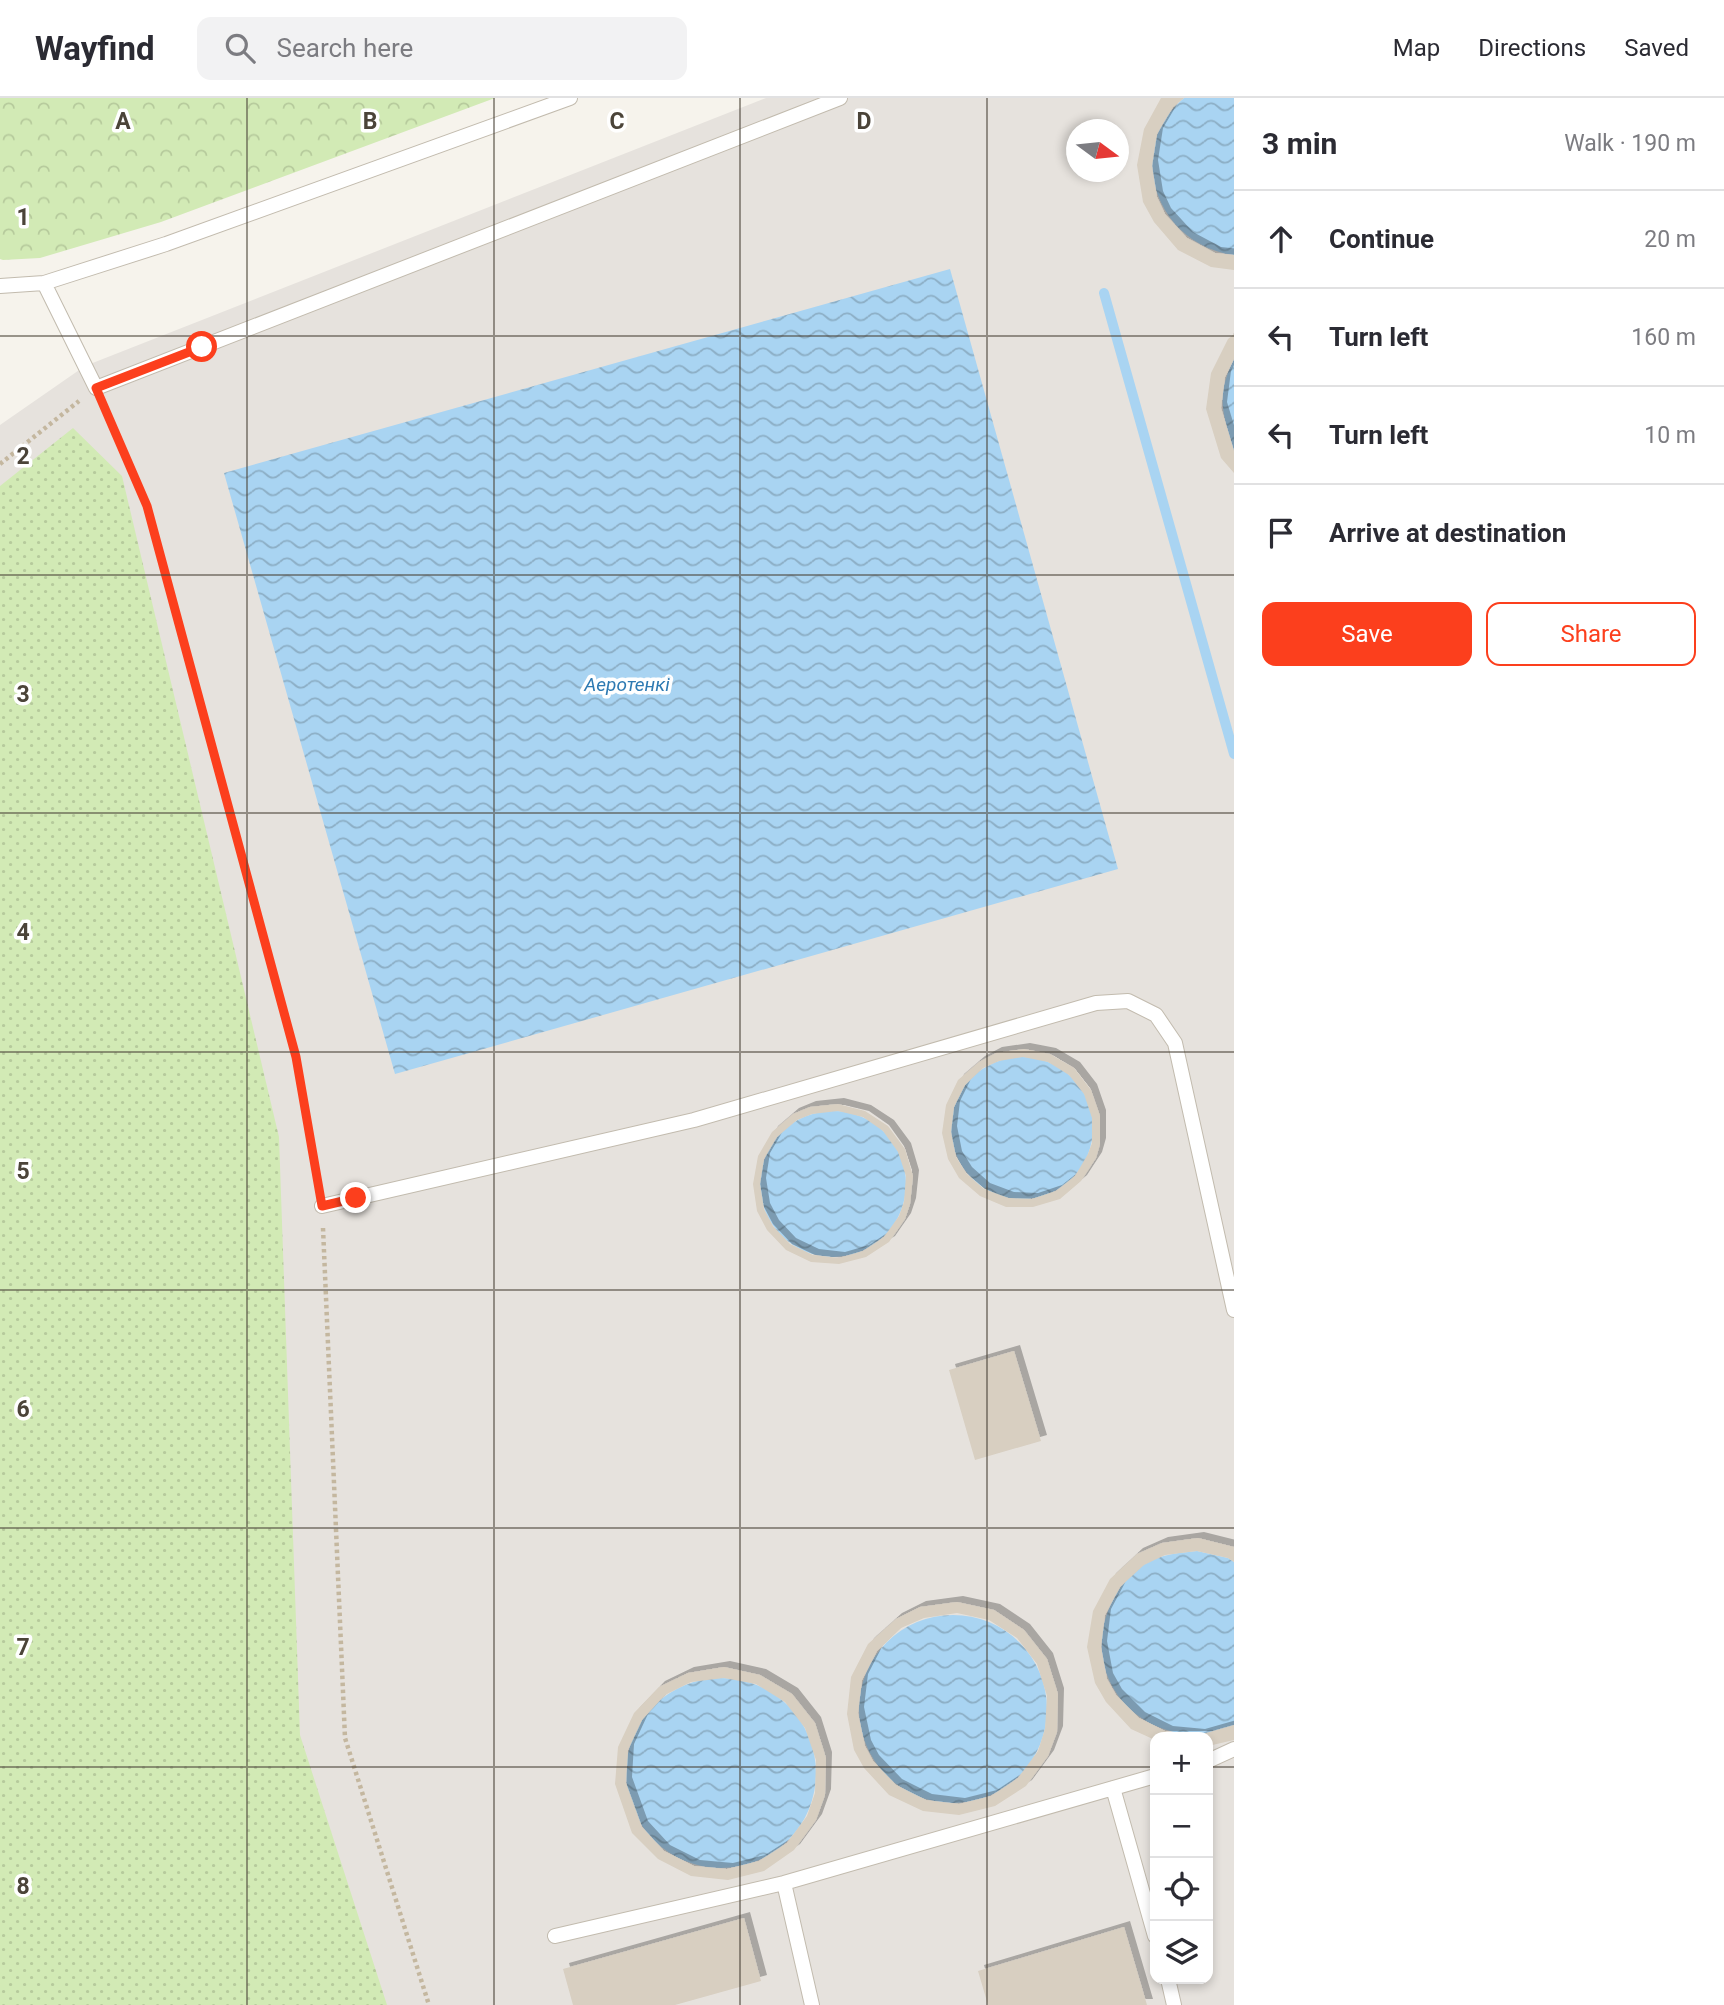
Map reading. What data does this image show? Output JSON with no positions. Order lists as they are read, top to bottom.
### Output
{
  "water": ["Аеротенкі"],
  "north": "right",
  "page": {
    "header": "Wayfind",
    "search": "Search here",
    "nav": ["Map", "Directions", "Saved"],
    "heading": ["3 min", "Walk · 190 m"],
    "list": [
      ["Continue", "20 m"],
      ["Turn left", "160 m"],
      ["Turn left", "10 m"],
      "Arrive at destination"
    ],
    "buttons": ["Save", "Share"],
    "map_buttons": ["+", "−"]
  },
  "grid": {
    "columns": [
      "A",
      "B",
      "C",
      "D"
    ],
    "rows": [
      "1",
      "2",
      "3",
      "4",
      "5",
      "6",
      "7",
      "8"
    ]
  }
}
